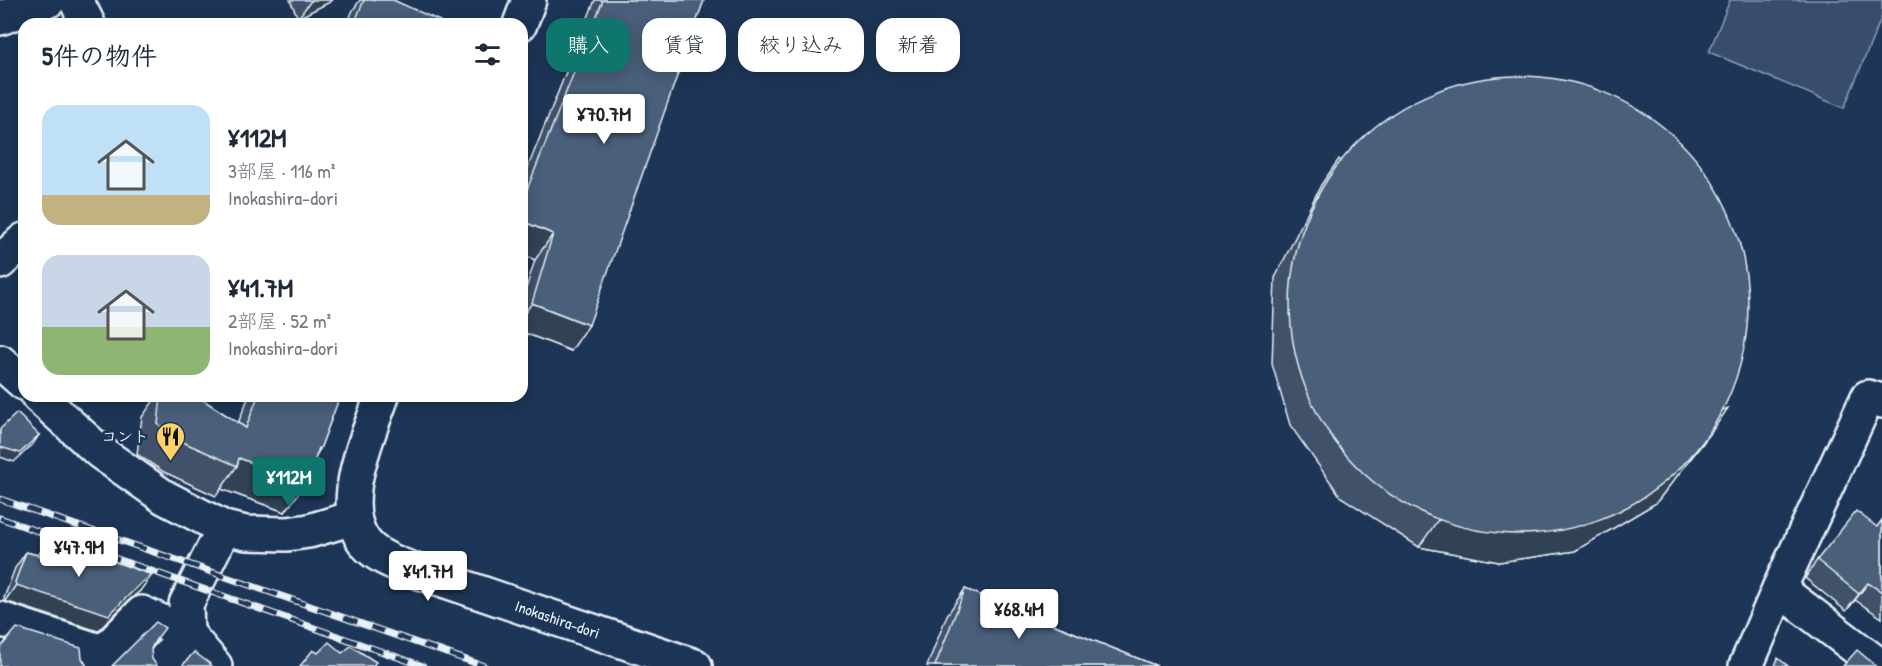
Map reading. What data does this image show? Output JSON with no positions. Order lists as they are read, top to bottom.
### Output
{
  "streets": {
    "street": ["Inokashira-dori"]
  },
  "places": {
    "restaurant": ["コント"]
  },
  "page": {
    "chip": [
      "購入",
      "賃貸",
      "絞り込み",
      "新着"
    ],
    "heading": "5件の物件",
    "list": [
      {
        "name": "¥112M",
        "note": "3部屋 · 116 m² · Inokashira-dori"
      },
      {
        "name": "¥41.7M",
        "note": "2部屋 · 52 m² · Inokashira-dori"
      }
    ],
    "price": [
      "¥70.7M",
      "¥112M",
      "¥47.9M",
      "¥41.7M",
      "¥68.4M"
    ]
  }
}
